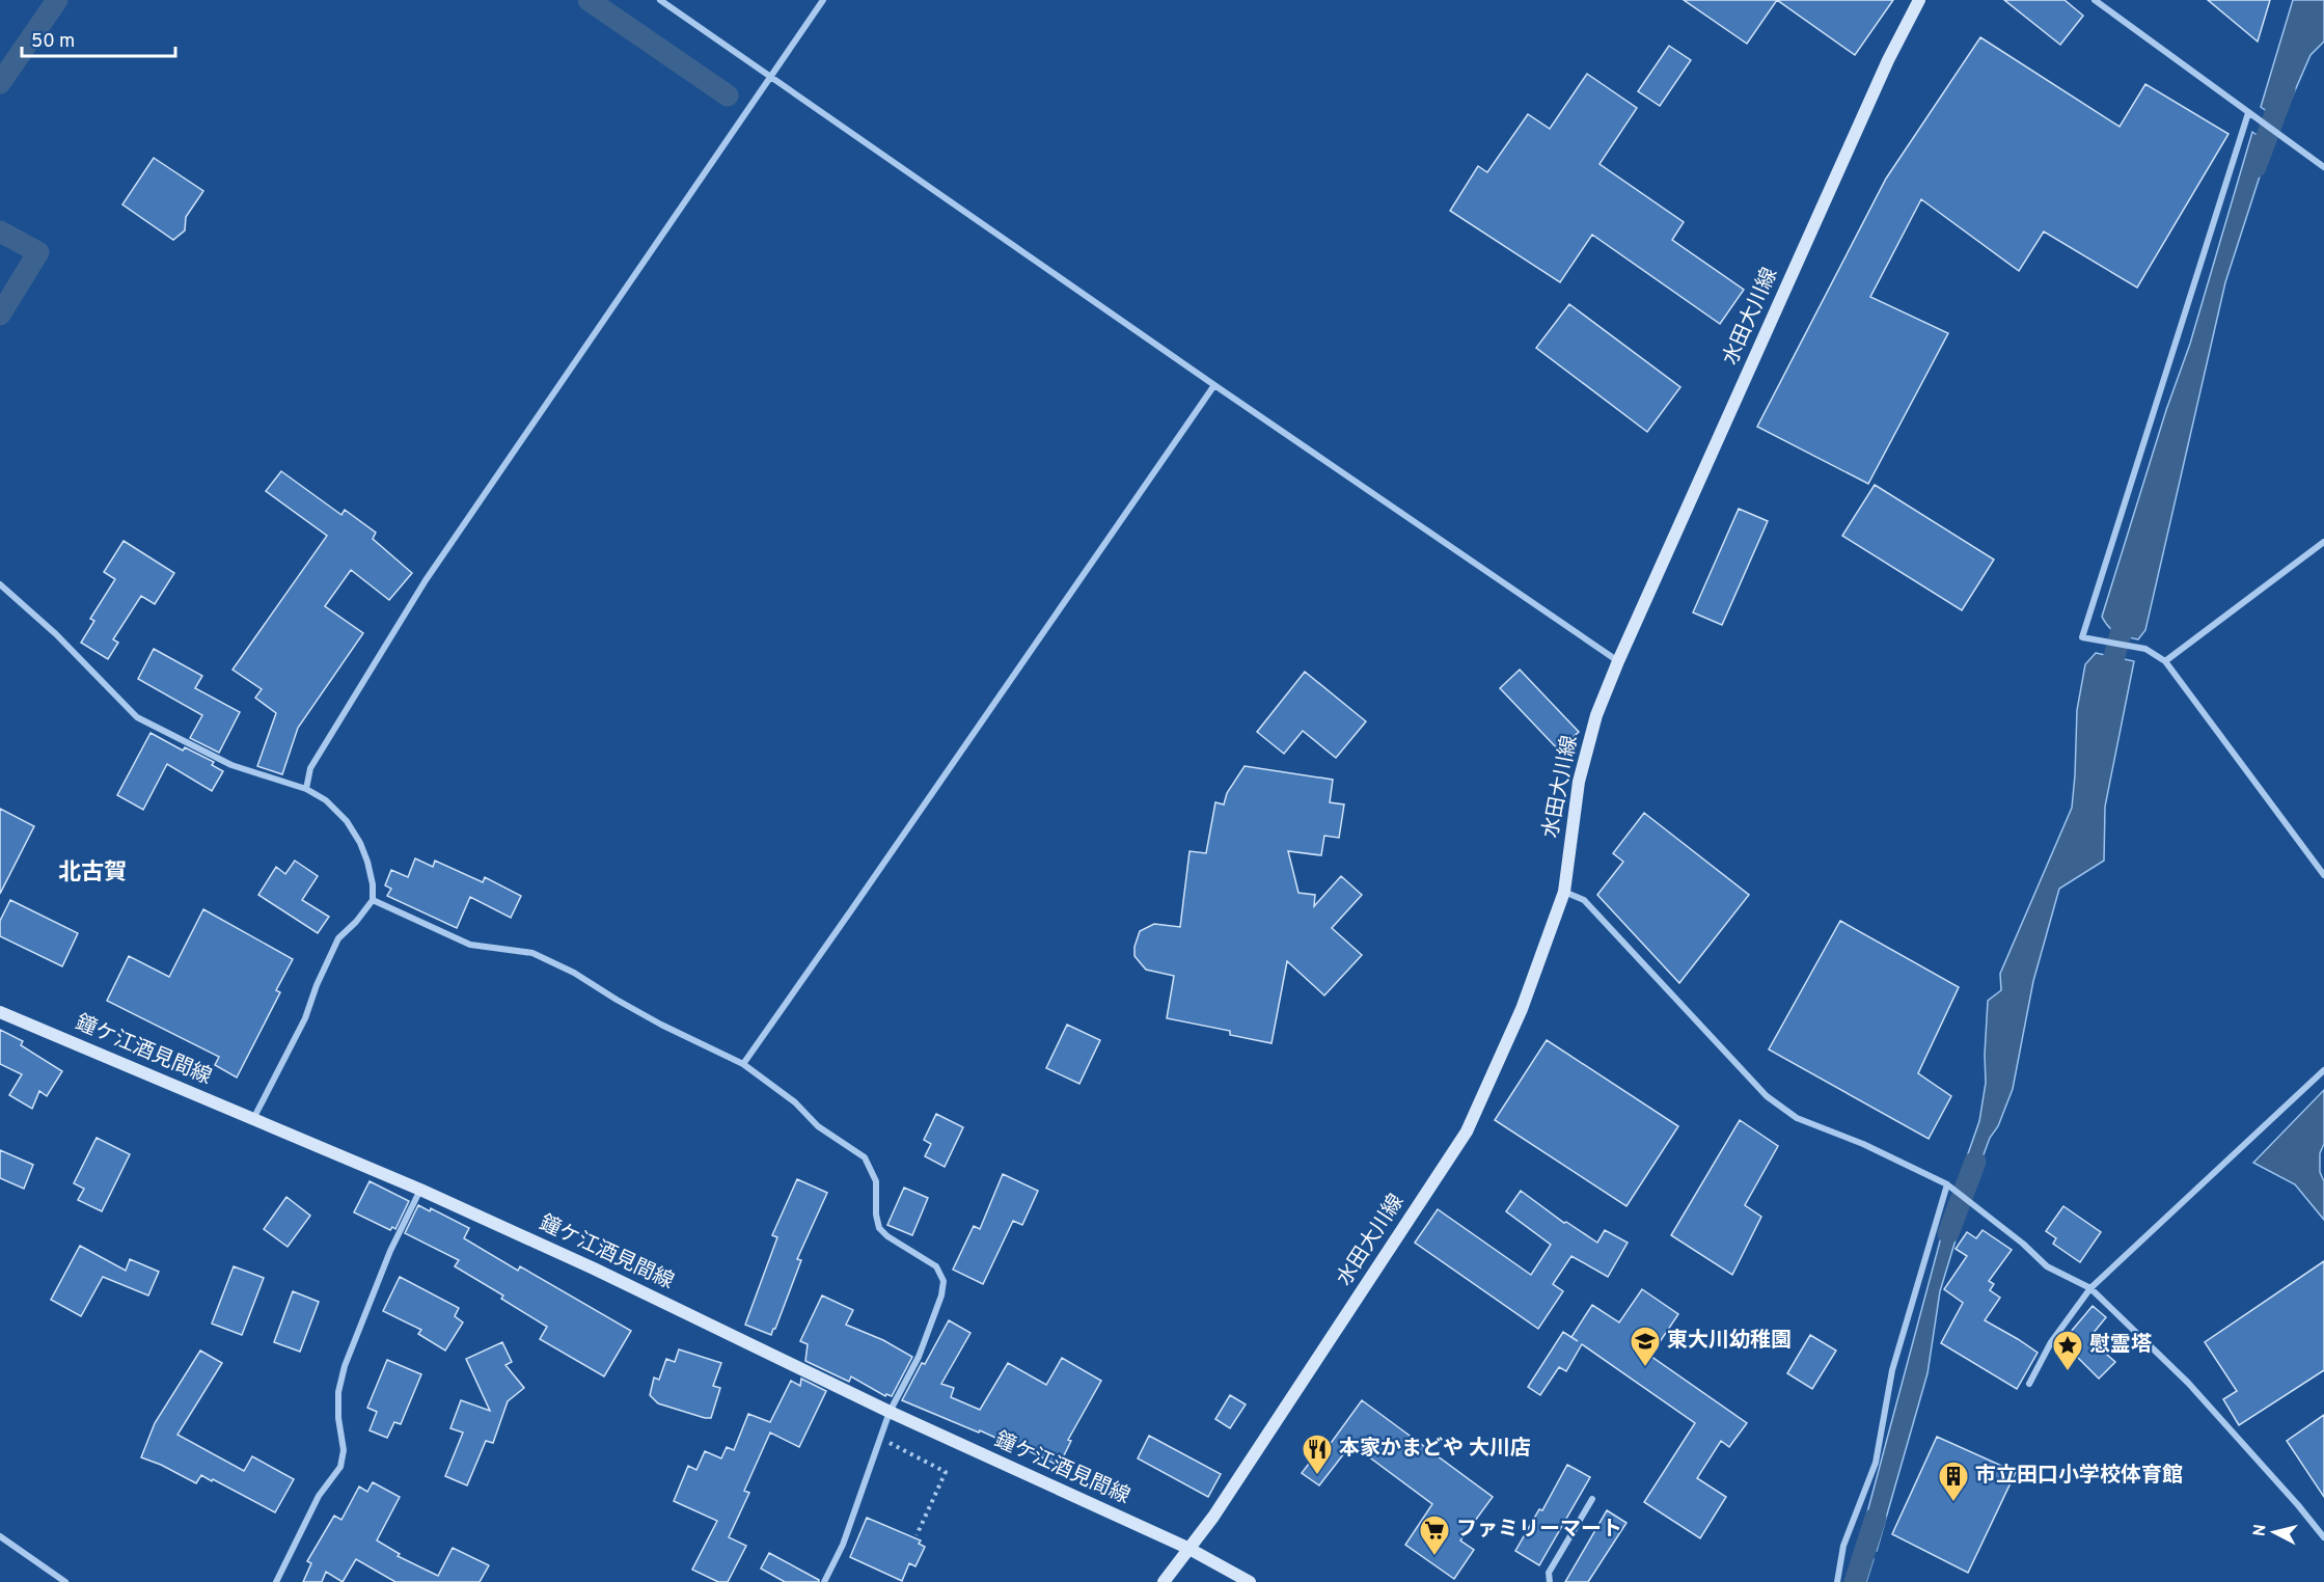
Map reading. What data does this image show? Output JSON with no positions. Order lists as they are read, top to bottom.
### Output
{
  "streets": {
    "main road": ["水田大川線", "鐘ケ江酒見間線"]
  },
  "crossings": [
    ["水田大川線", "鐘ケ江酒見間線"]
  ],
  "districts": ["北古賀"],
  "places": {
    "school or university": ["東大川幼稚園"],
    "place": ["慰霊塔"],
    "restaurant": ["本家かまどや 大川店"],
    "building": ["市立田口小学校体育館"],
    "supermarket": ["ファミリーマート"]
  },
  "scale_bar": "50 m",
  "north": "left"
}
